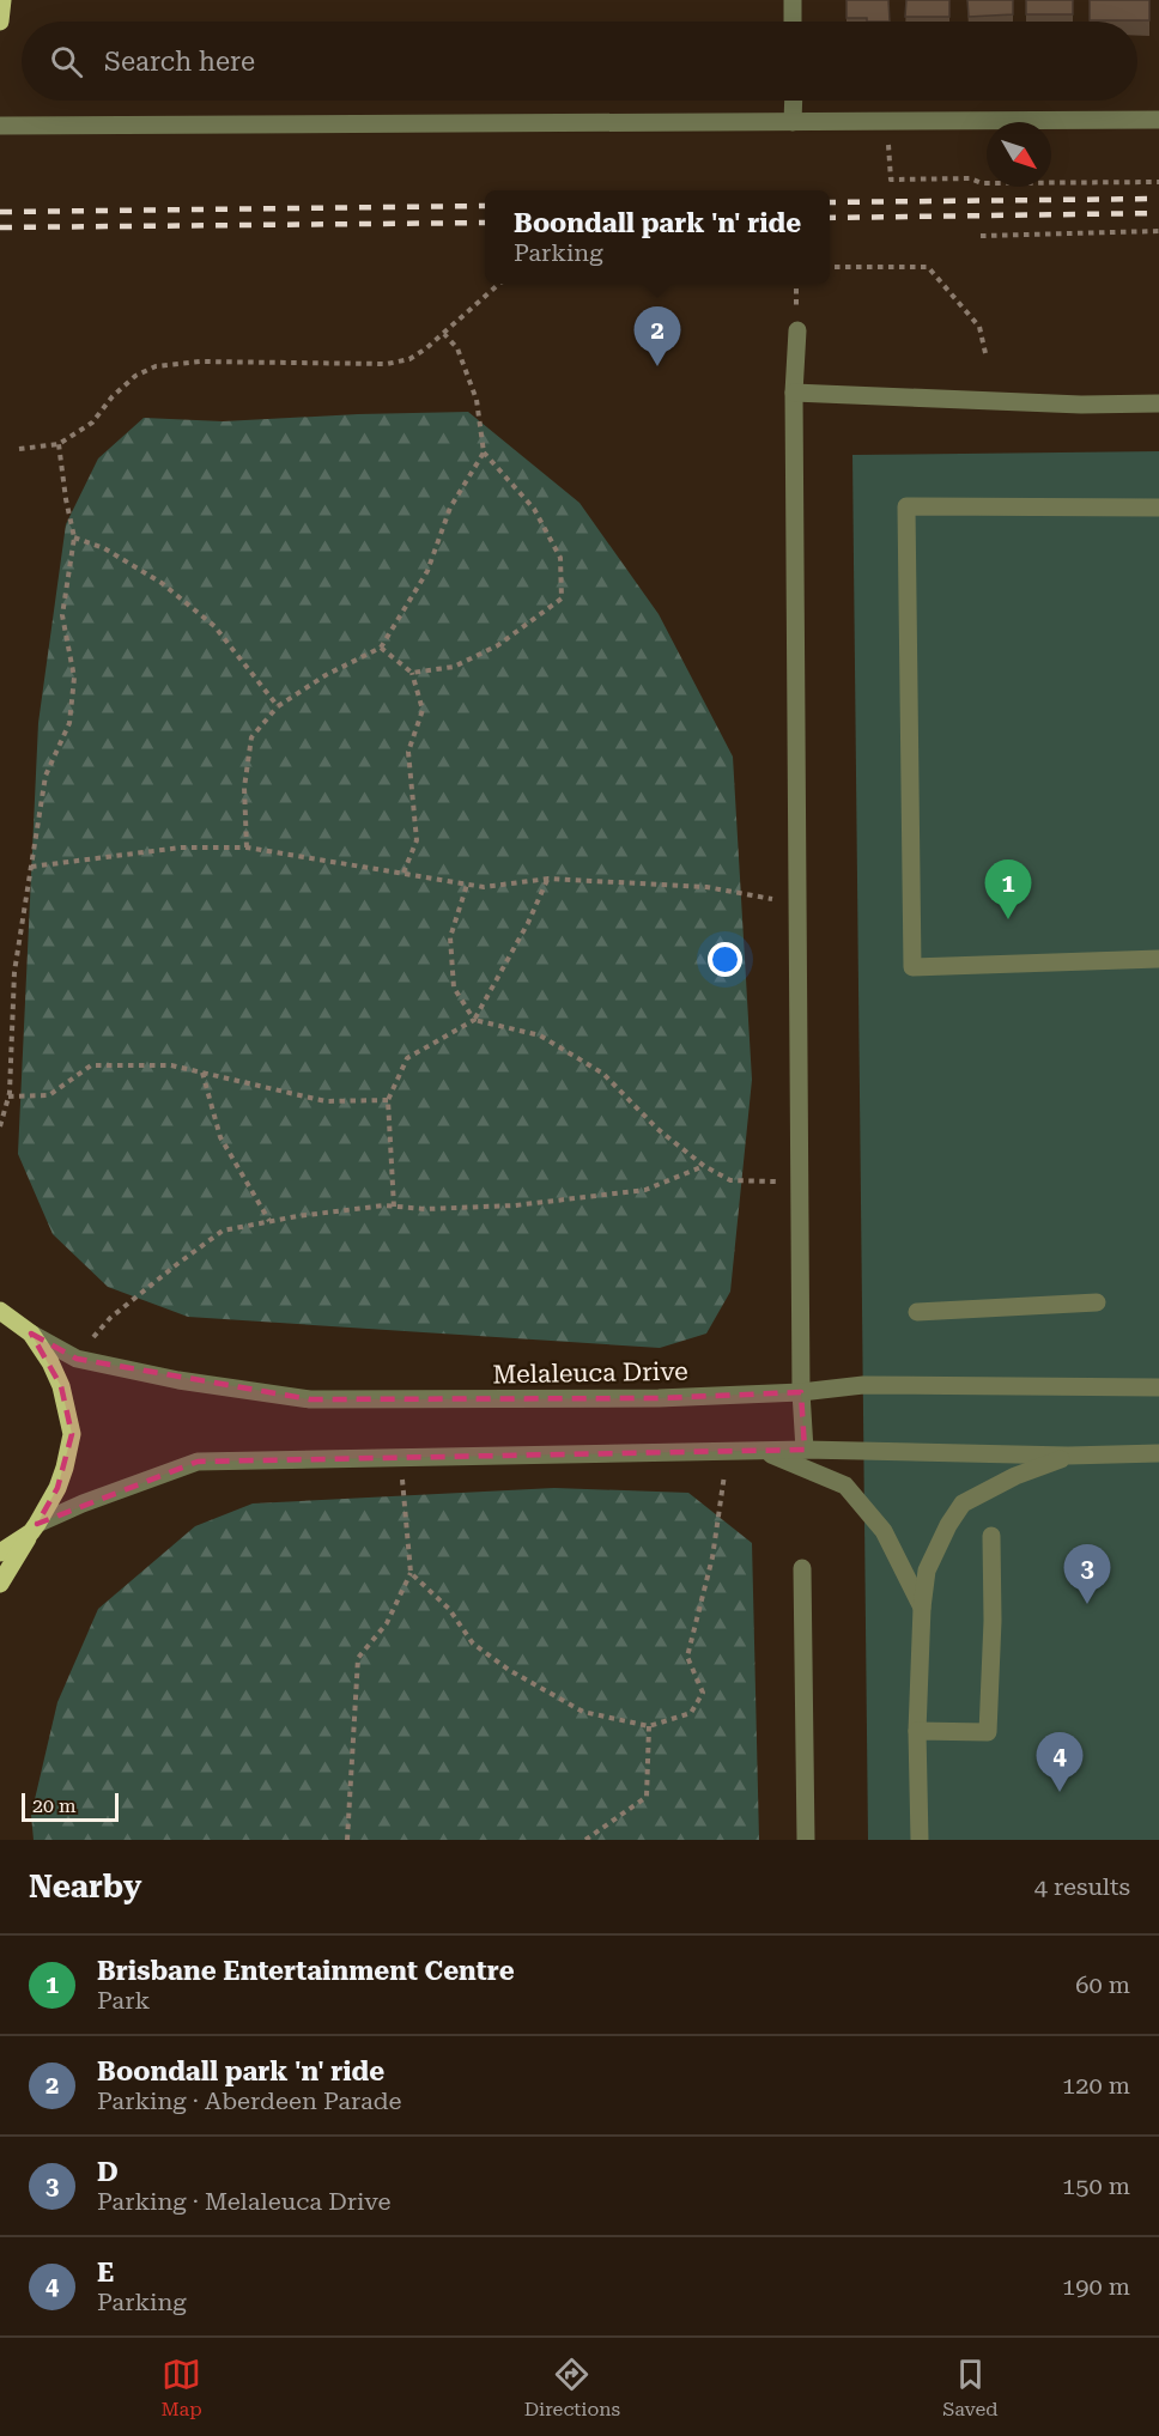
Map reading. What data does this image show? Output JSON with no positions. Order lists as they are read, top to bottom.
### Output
{
  "streets": {
    "street": ["Melaleuca Drive"]
  },
  "scale_bar": "20 m",
  "north": "bottom right",
  "page": {
    "search": "Search here",
    "popup": ["Boondall park 'n' ride", "Parking"],
    "pins": [
      "2",
      "1",
      "3",
      "4"
    ],
    "scale": "20 m",
    "heading": ["Nearby", "4 results"],
    "list": [
      {
        "mark": "1",
        "name": "Brisbane Entertainment Centre",
        "note": "Park",
        "value": "60 m"
      },
      {
        "mark": "2",
        "name": "Boondall park 'n' ride",
        "note": "Parking · Aberdeen Parade",
        "value": "120 m"
      },
      {
        "mark": "3",
        "name": "D",
        "note": "Parking · Melaleuca Drive",
        "value": "150 m"
      },
      {
        "mark": "4",
        "name": "E",
        "note": "Parking",
        "value": "190 m"
      }
    ],
    "nav": ["Map", "Directions", "Saved"]
  }
}
